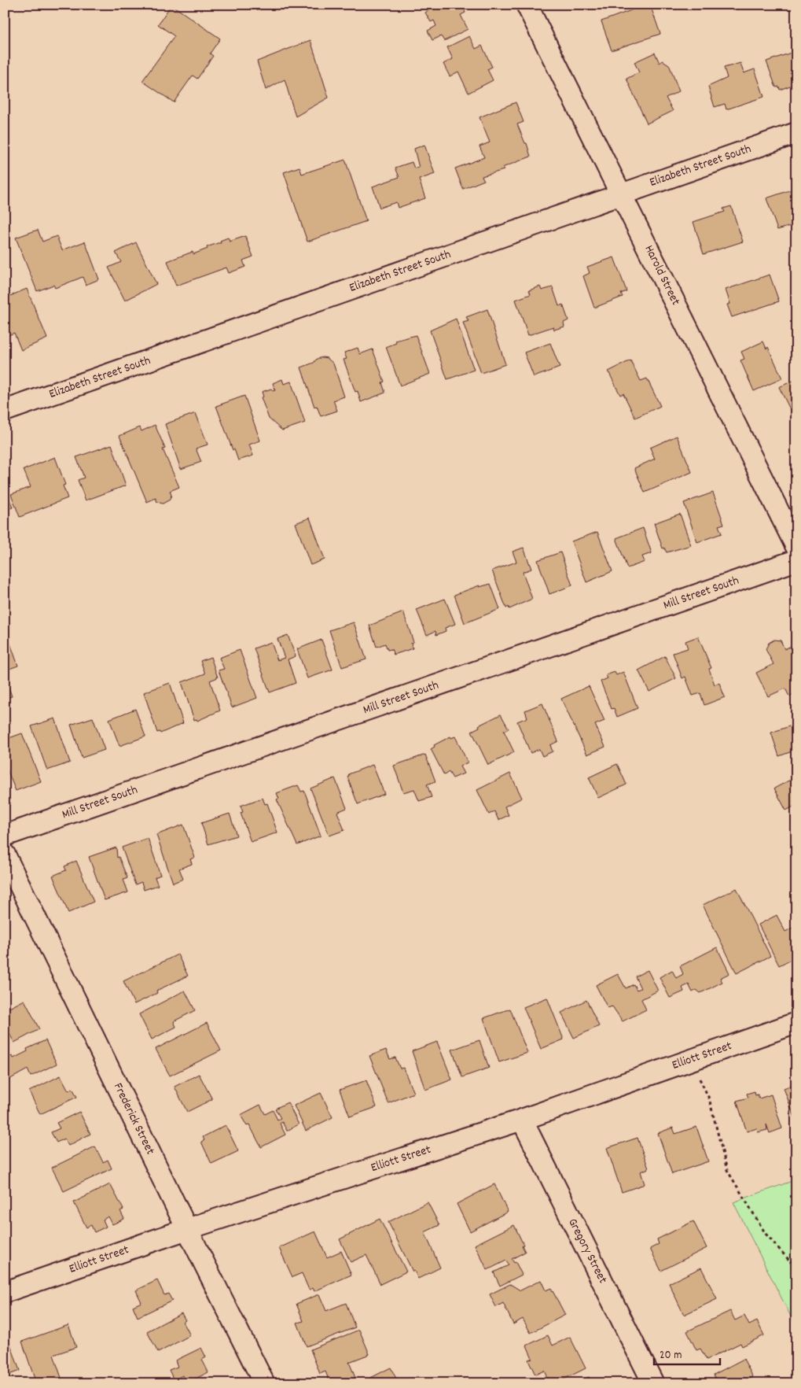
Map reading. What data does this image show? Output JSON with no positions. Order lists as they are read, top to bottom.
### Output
{
  "streets": {
    "street": [
      "Elizabeth Street South",
      "Harold Street",
      "Mill Street South",
      "Elliott Street",
      "Frederick Street",
      "Gregory Street"
    ]
  },
  "crossings": [
    ["Elizabeth Street South", "Harold Street"],
    ["Elliott Street", "Frederick Street"],
    ["Elliott Street", "Gregory Street"]
  ],
  "scale_bar": "20 m"
}
